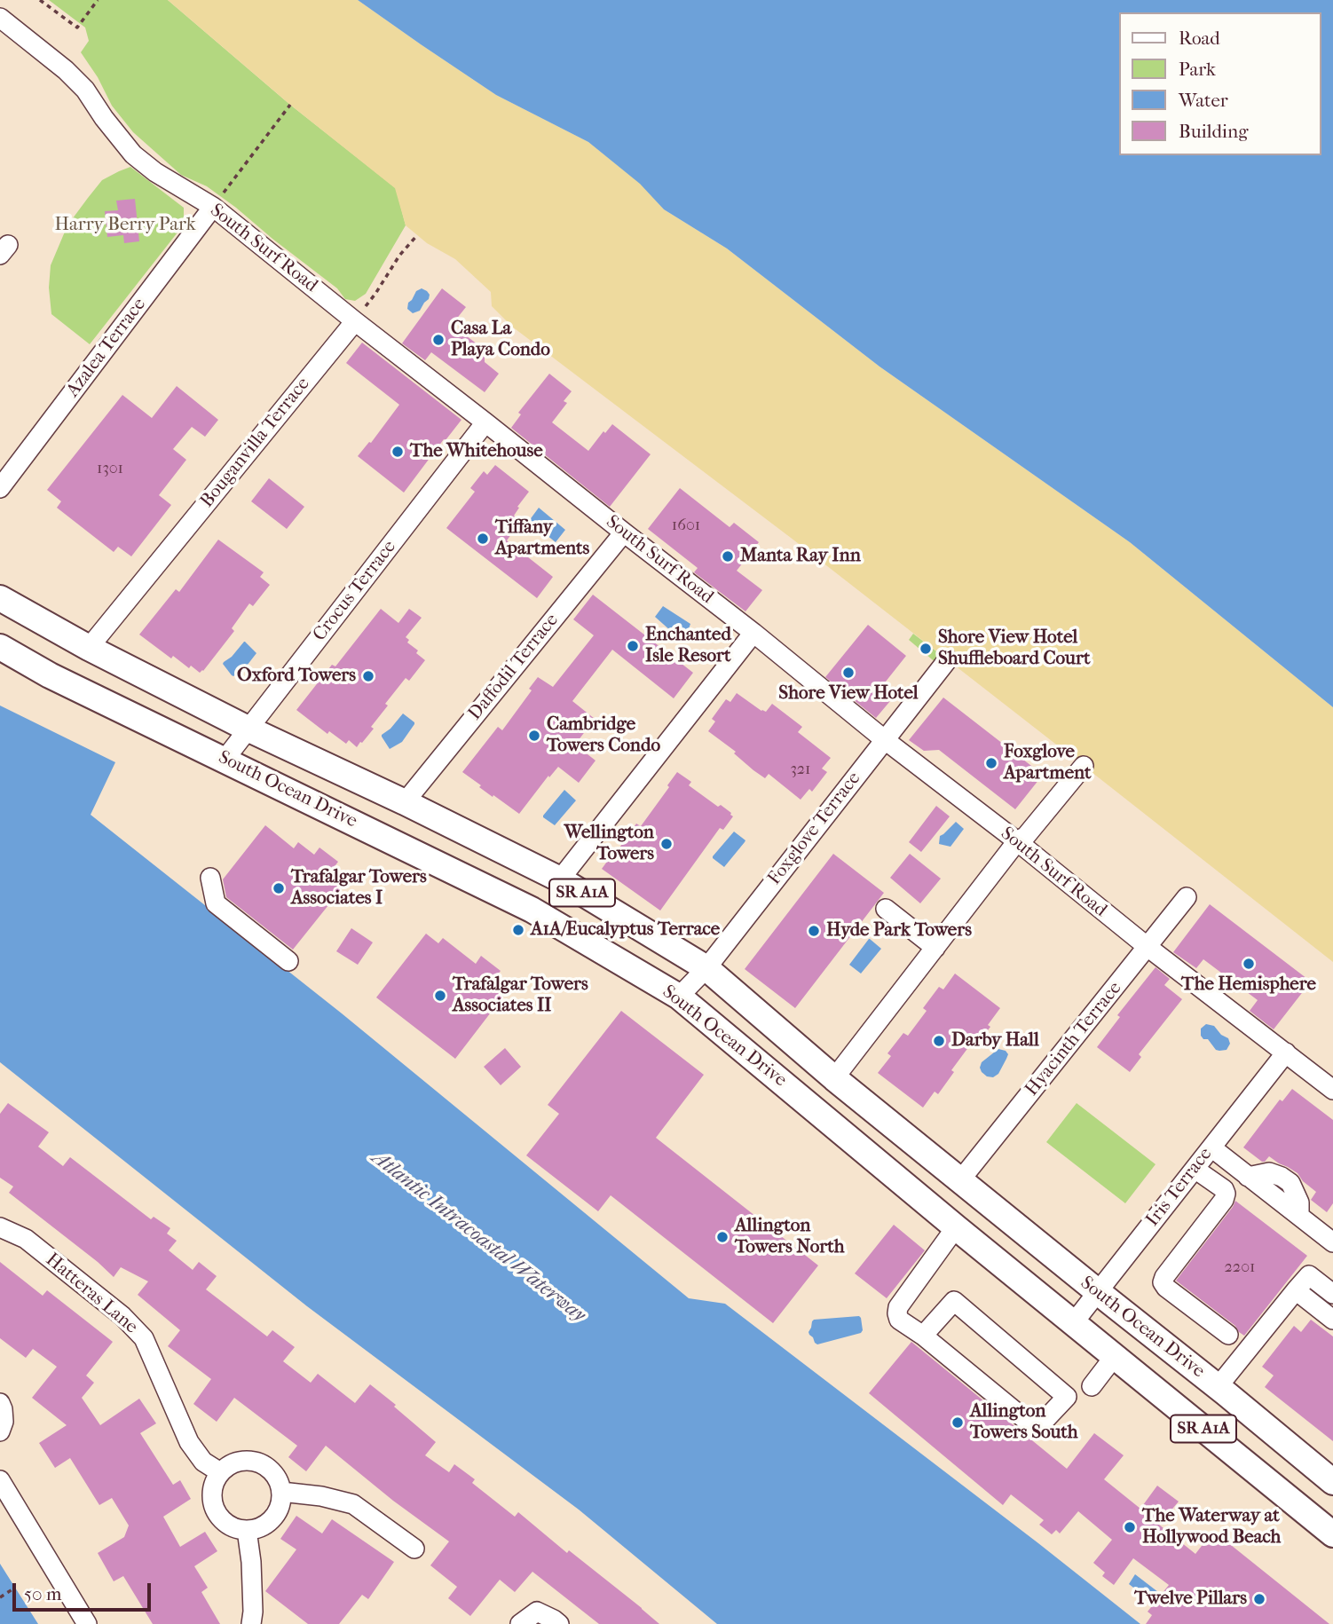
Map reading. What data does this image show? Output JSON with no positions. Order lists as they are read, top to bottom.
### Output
{
  "streets": {
    "main road": ["South Ocean Drive", "SR A1A"],
    "street": [
      "South Surf Road",
      "Azalea Terrace",
      "Bouganvilla Terrace",
      "Crocus Terrace",
      "Daffodil Terrace",
      "Foxglove Terrace",
      "Hyacinth Terrace",
      "Iris Terrace",
      "Hatteras Lane"
    ]
  },
  "crossings": [
    ["South Surf Road", "Azalea Terrace"],
    ["South Surf Road", "Bouganvilla Terrace"],
    ["South Surf Road", "Crocus Terrace"],
    ["South Surf Road", "Daffodil Terrace"],
    ["South Surf Road", "Foxglove Terrace"],
    ["South Surf Road", "Hyacinth Terrace"],
    ["South Surf Road", "Iris Terrace"],
    ["Bouganvilla Terrace", "South Ocean Drive"],
    ["Crocus Terrace", "South Ocean Drive"],
    ["Daffodil Terrace", "South Ocean Drive"],
    ["South Ocean Drive", "Foxglove Terrace"],
    ["South Ocean Drive", "Hyacinth Terrace"],
    ["South Ocean Drive", "Iris Terrace"]
  ],
  "water": ["Atlantic Intracoastal Waterway"],
  "parks": ["Harry Berry Park"],
  "places": [
    "Casa La Playa Condo",
    "The Whitehouse",
    "Tiffany Apartments",
    "Manta Ray Inn",
    "Enchanted Isle Resort",
    "Shore View Hotel Shuffleboard Court",
    "Shore View Hotel",
    "Oxford Towers",
    "Cambridge Towers Condo",
    "Foxglove Apartment",
    "Wellington Towers",
    "Trafalgar Towers Associates I",
    "A1A/Eucalyptus Terrace",
    "Hyde Park Towers",
    "The Hemisphere",
    "Trafalgar Towers Associates II",
    "Darby Hall",
    "Allington Towers North",
    "Allington Towers South",
    "The Waterway at Hollywood Beach",
    "Twelve Pillars"
  ],
  "house_numbers": [
    "1301",
    "1601",
    "321",
    "2201"
  ],
  "legend": [
    "Road",
    "Park",
    "Water",
    "Building"
  ],
  "scale_bar": "50 m"
}
